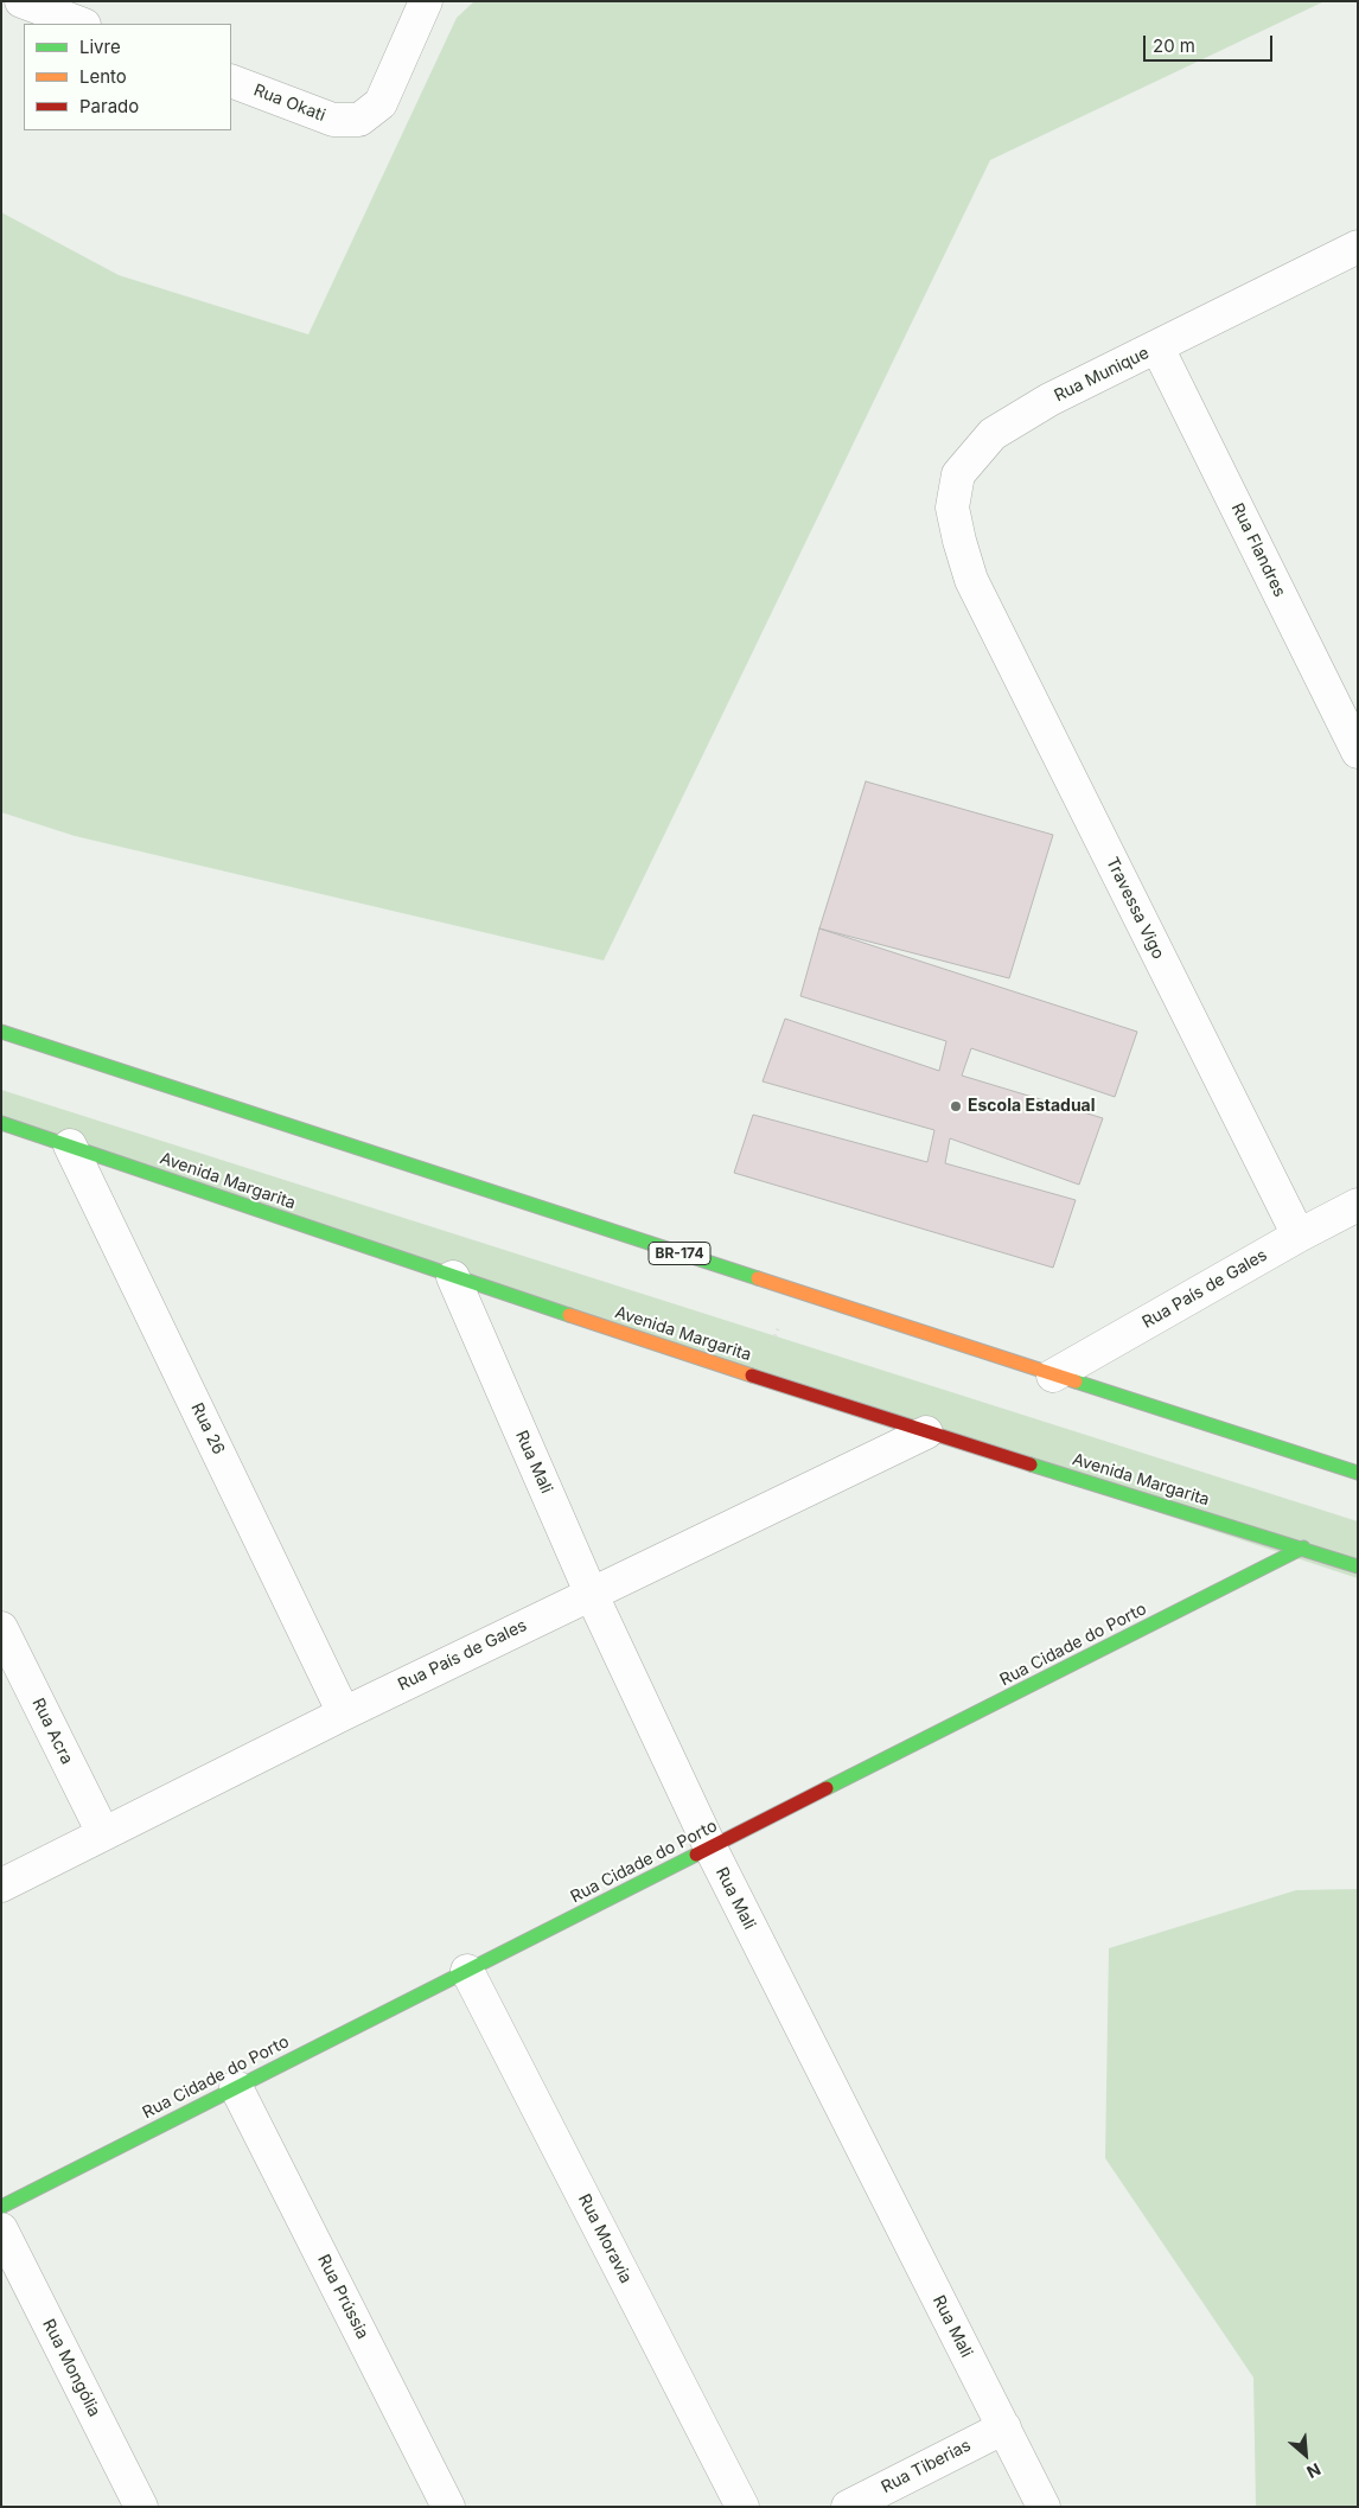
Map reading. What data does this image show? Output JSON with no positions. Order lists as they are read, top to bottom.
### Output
{
  "streets": {
    "main road": ["Avenida Margarita", "BR-174", "Rua Cidade do Porto"],
    "street": [
      "Rua Okati",
      "Rua Munique",
      "Rua Flandres",
      "Travessa Vigo",
      "Rua País de Gales",
      "Rua 26",
      "Rua Mali",
      "Rua Acra",
      "Rua Moravia",
      "Rua Prússia",
      "Rua Mongólia",
      "Rua Tiberias"
    ]
  },
  "crossings": [
    ["Rua Munique", "Rua Flandres"],
    ["Rua Munique", "Travessa Vigo"],
    ["Travessa Vigo", "Rua País de Gales"],
    ["Avenida Margarita", "Rua País de Gales"],
    ["Avenida Margarita", "Rua 26"],
    ["Avenida Margarita", "Rua Mali"],
    ["Avenida Margarita", "Rua Cidade do Porto"],
    ["BR-174", "Rua País de Gales"],
    ["Rua País de Gales", "Rua 26"],
    ["Rua País de Gales", "Rua Mali"],
    ["Rua País de Gales", "Rua Acra"],
    ["Rua Mali", "Rua Cidade do Porto"],
    ["Rua Mali", "Rua Tiberias"],
    ["Rua Cidade do Porto", "Rua Moravia"],
    ["Rua Cidade do Porto", "Rua Prússia"]
  ],
  "places": ["Escola Estadual"],
  "legend": ["Livre", "Lento", "Parado"],
  "scale_bar": "20 m",
  "north": "bottom right"
}
